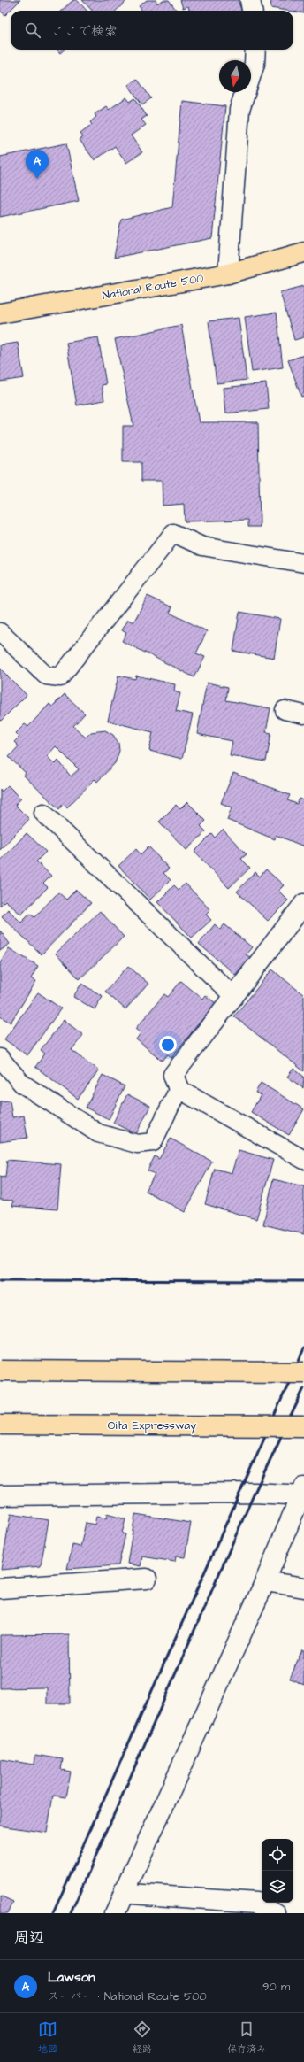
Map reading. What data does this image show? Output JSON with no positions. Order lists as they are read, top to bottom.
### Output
{
  "streets": {
    "highway": ["National Route 500", "Oita Expressway"]
  },
  "north": "bottom",
  "page": {
    "search": "ここで検索",
    "pins": "A",
    "heading": "周辺",
    "list": [
      {
        "mark": "A",
        "name": "Lawson",
        "note": "スーパー · National Route 500",
        "value": "190 m"
      }
    ],
    "nav": ["地図", "経路", "保存済み"]
  }
}
